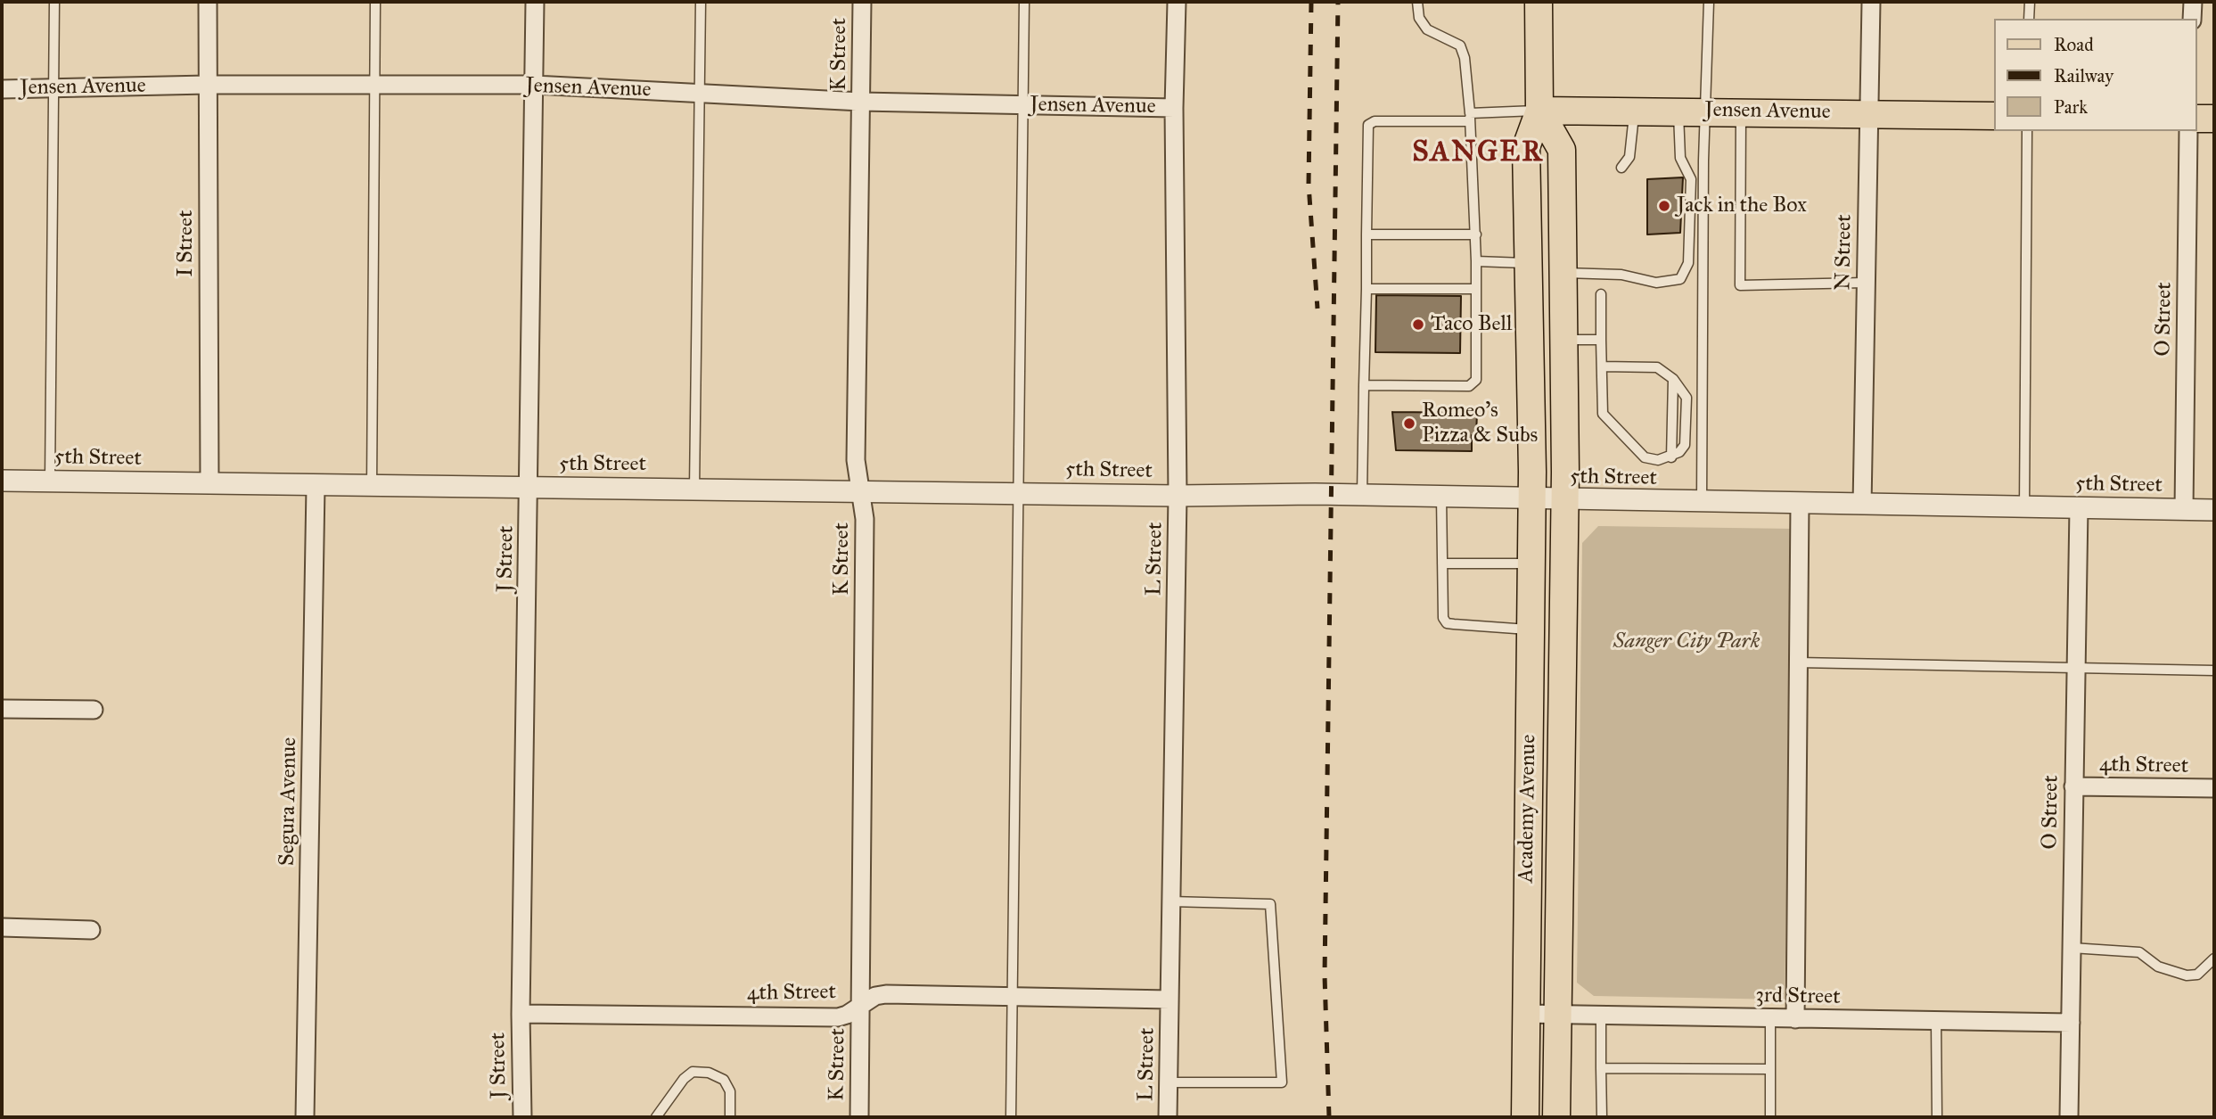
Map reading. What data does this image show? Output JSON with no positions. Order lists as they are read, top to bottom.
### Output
{
  "streets": {
    "main road": ["Jensen Avenue", "Academy Avenue"],
    "street": [
      "K Street",
      "I Street",
      "N Street",
      "O Street",
      "5th Street",
      "J Street",
      "L Street",
      "4th Street",
      "Segura Avenue",
      "3rd Street"
    ]
  },
  "crossings": [
    ["K Street", "Jensen Avenue"],
    ["K Street", "5th Street"],
    ["K Street", "4th Street"],
    ["Jensen Avenue", "I Street"],
    ["Jensen Avenue", "N Street"],
    ["Jensen Avenue", "J Street"],
    ["Jensen Avenue", "L Street"],
    ["Jensen Avenue", "Academy Avenue"],
    ["I Street", "5th Street"],
    ["N Street", "5th Street"],
    ["O Street", "5th Street"],
    ["O Street", "4th Street"],
    ["O Street", "3rd Street"],
    ["5th Street", "J Street"],
    ["5th Street", "L Street"],
    ["5th Street", "Segura Avenue"],
    ["5th Street", "Academy Avenue"],
    ["J Street", "4th Street"],
    ["L Street", "4th Street"],
    ["Academy Avenue", "3rd Street"]
  ],
  "districts": ["SANGER"],
  "parks": ["Sanger City Park"],
  "places": ["Jack in the Box", "Taco Bell", "Romeo's Pizza & Subs"],
  "legend": ["Road", "Railway", "Park"]
}
